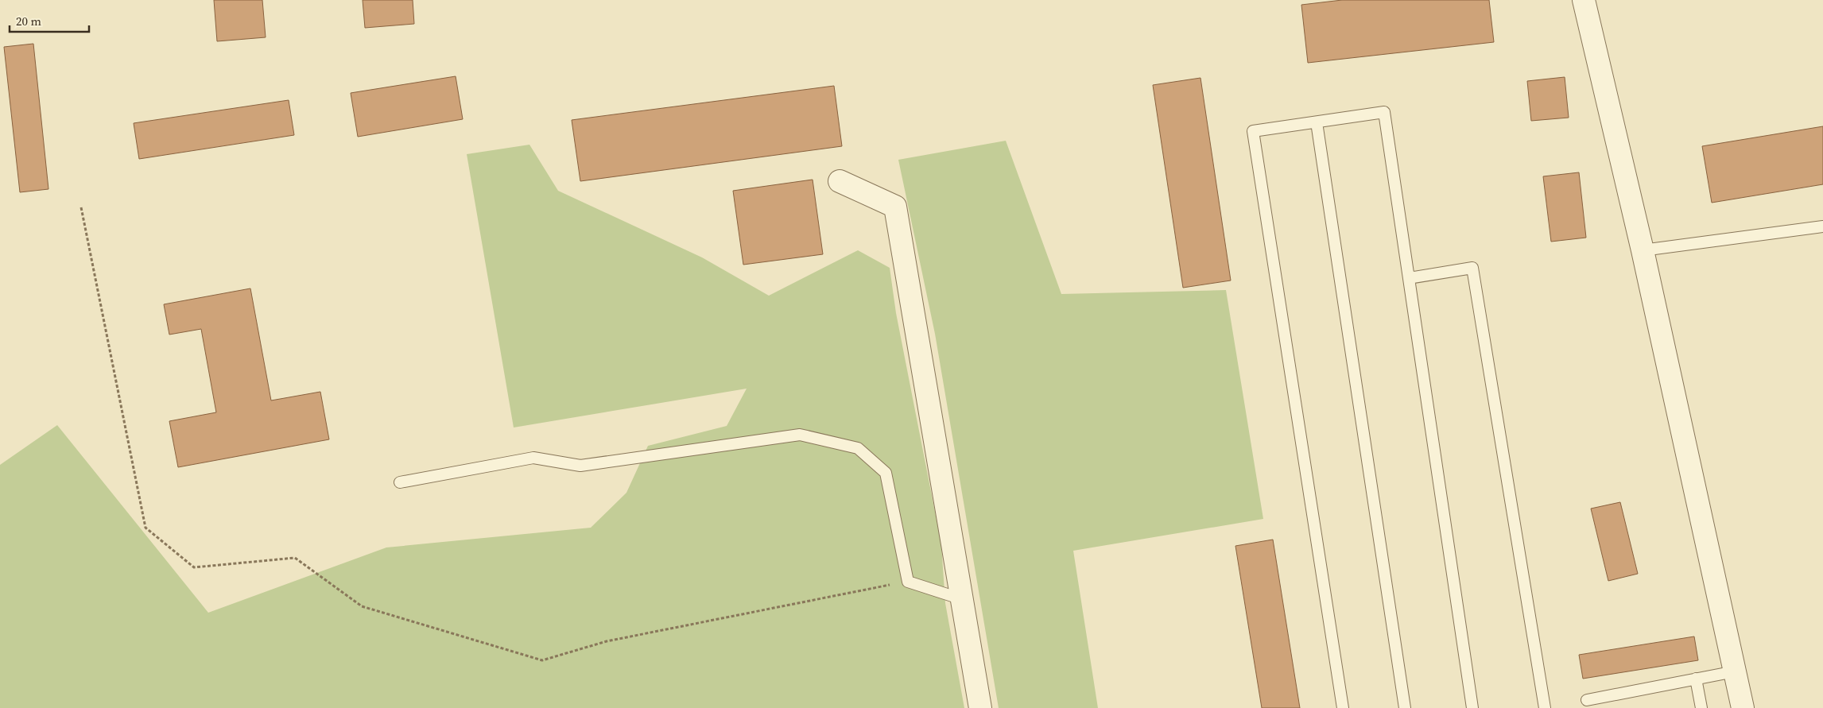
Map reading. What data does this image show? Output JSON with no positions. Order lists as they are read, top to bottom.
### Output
{
  "scale_bar": "20 m"
}
